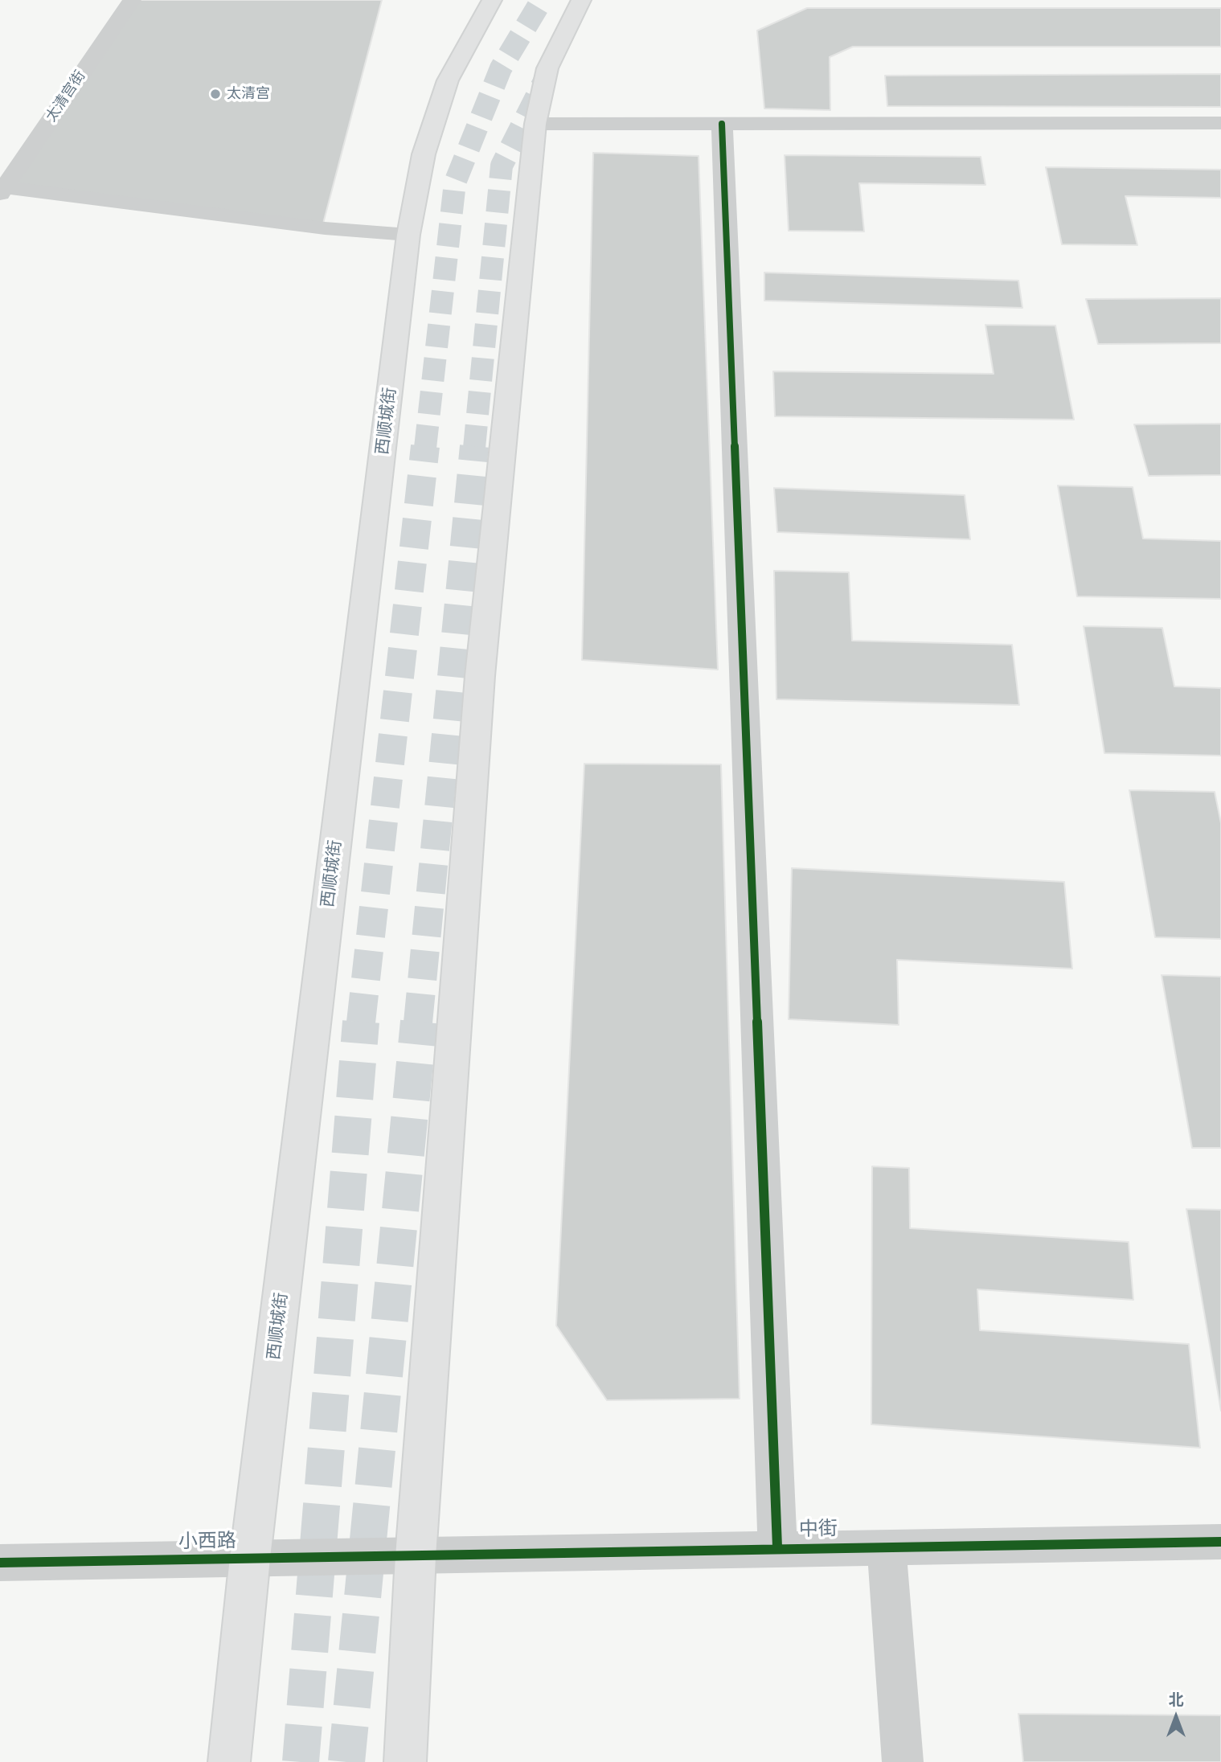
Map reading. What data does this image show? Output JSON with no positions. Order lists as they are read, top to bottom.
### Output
{
  "streets": {
    "main road": ["西顺城街"],
    "street": ["太清宫街", "中街", "小西路"]
  },
  "crossings": [
    ["西顺城街", "小西路"],
    ["中街", "小西路"]
  ],
  "places": ["太清宫"],
  "north": "top"
}
